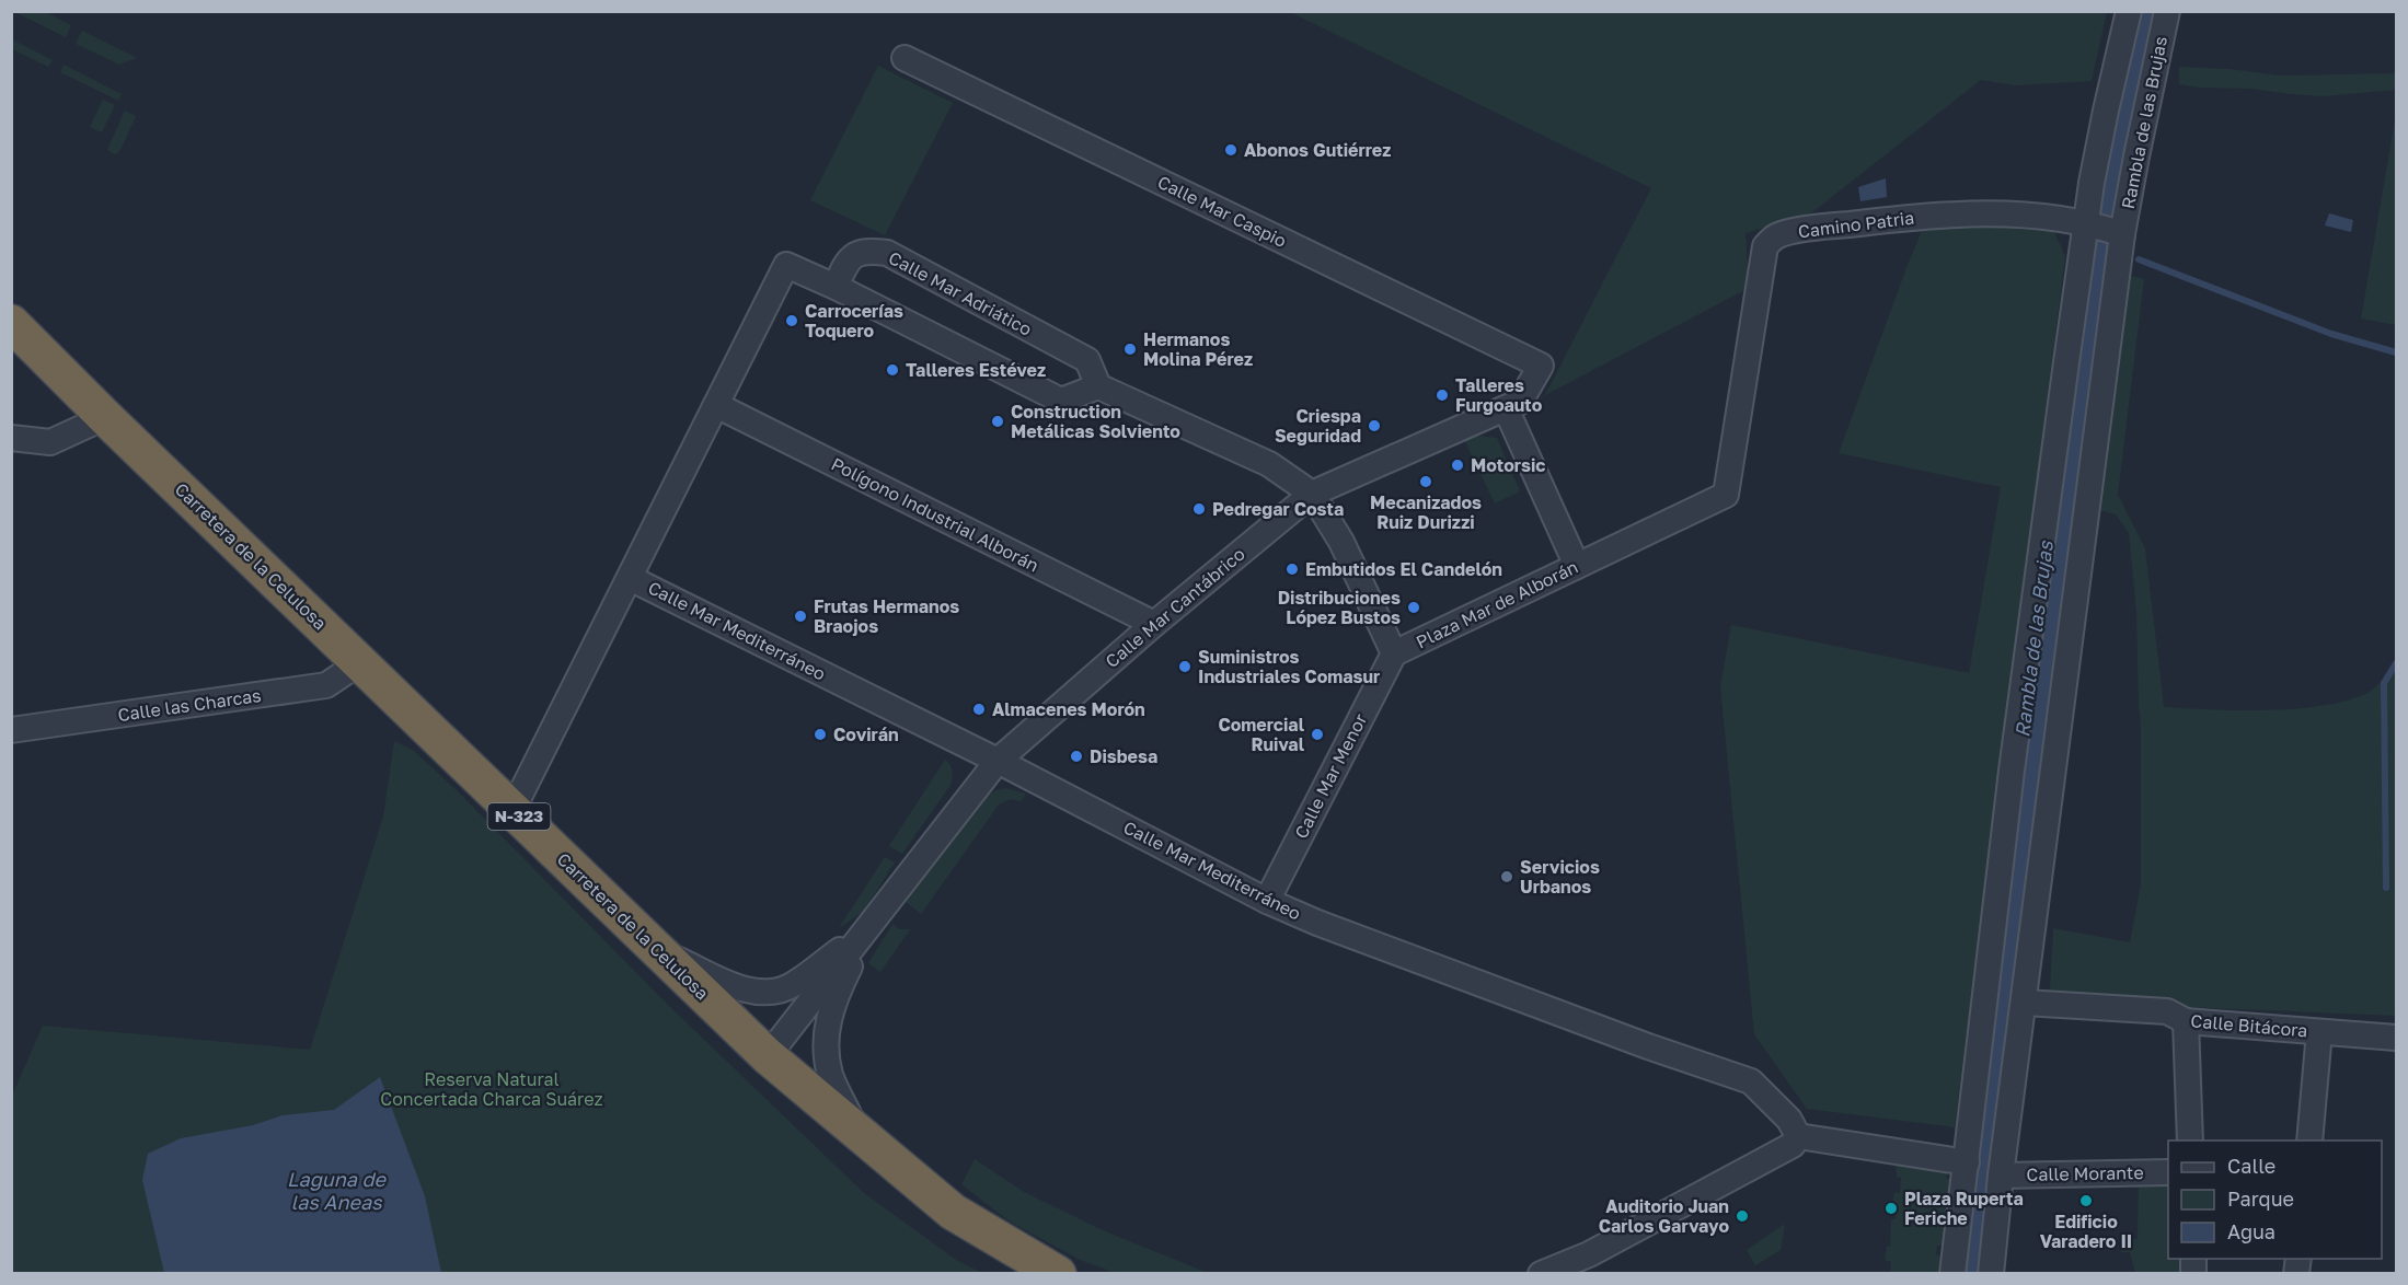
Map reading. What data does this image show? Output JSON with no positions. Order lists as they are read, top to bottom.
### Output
{
  "streets": {
    "highway": ["Carretera de la Celulosa", "N-323"],
    "street": [
      "Rambla de las Brujas",
      "Calle Mar Caspio",
      "Camino Patria",
      "Calle Mar Adriático",
      "Polígono Industrial Alborán",
      "Plaza Mar de Alborán",
      "Calle Mar Cantábrico",
      "Calle Mar Mediterráneo",
      "Calle las Charcas",
      "Calle Mar Menor",
      "Calle Bitácora",
      "Calle Morante"
    ]
  },
  "crossings": [
    ["Rambla de las Brujas", "Camino Patria"],
    ["Rambla de las Brujas", "Calle Bitácora"],
    ["Rambla de las Brujas", "Calle Morante"],
    ["Calle Mar Caspio", "Calle Mar Cantábrico"],
    ["Camino Patria", "Plaza Mar de Alborán"],
    ["Polígono Industrial Alborán", "Calle Mar Cantábrico"],
    ["Carretera de la Celulosa", "Calle Mar Cantábrico"],
    ["Carretera de la Celulosa", "Calle las Charcas"],
    ["Plaza Mar de Alborán", "Calle Mar Cantábrico"],
    ["Plaza Mar de Alborán", "Calle Mar Menor"],
    ["Calle Mar Cantábrico", "Calle Mar Mediterráneo"],
    ["Calle Mar Mediterráneo", "Calle Mar Menor"]
  ],
  "water": ["Rambla de las Brujas", "Laguna de las Aneas"],
  "parks": ["Reserva Natural Concertada Charca Suárez"],
  "places": [
    "Abonos Gutiérrez",
    "Carrocerías Toquero",
    "Hermanos Molina Pérez",
    "Talleres Estévez",
    "Talleres Furgoauto",
    "Construction Metálicas Solviento",
    "Criespa Seguridad",
    "Motorsic",
    "Mecanizados Ruiz Durizzi",
    "Pedregar Costa",
    "Embutidos El Candelón",
    "Distribuciones López Bustos",
    "Frutas Hermanos Braojos",
    "Suministros Industriales Comasur",
    "Almacenes Morón",
    "Covirán",
    "Comercial Ruival",
    "Disbesa",
    "Servicios Urbanos",
    "Edificio Varadero II",
    "Plaza Ruperta Feriche",
    "Auditorio Juan Carlos Garvayo"
  ],
  "legend": ["Calle", "Parque", "Agua"]
}
